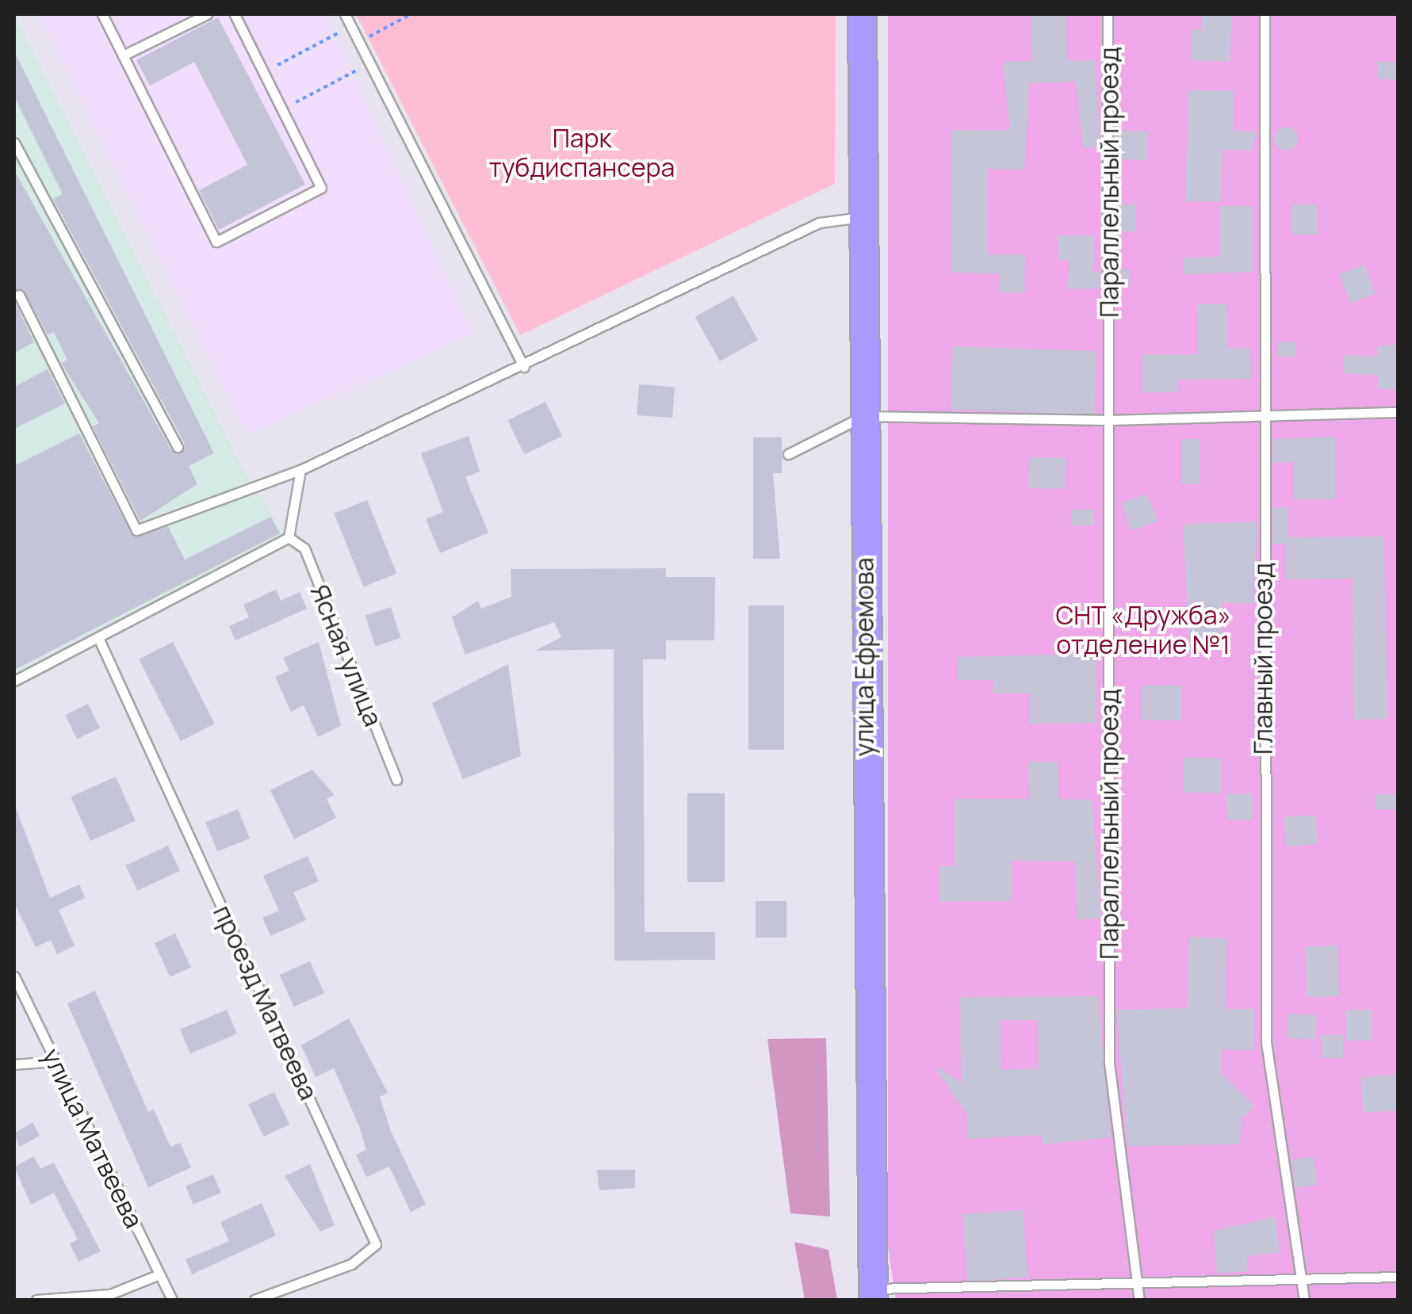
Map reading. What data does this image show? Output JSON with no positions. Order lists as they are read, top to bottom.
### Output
{
  "streets": {
    "main road": ["улица Ефремова"],
    "lane": [
      "Параллельный проезд",
      "Ясная улица",
      "Главный проезд",
      "проезд Матвеева",
      "улица Матвеева"
    ]
  },
  "parks": ["Парк тубдиспансера", "СНТ «Дружба» отделение №1"]
}
